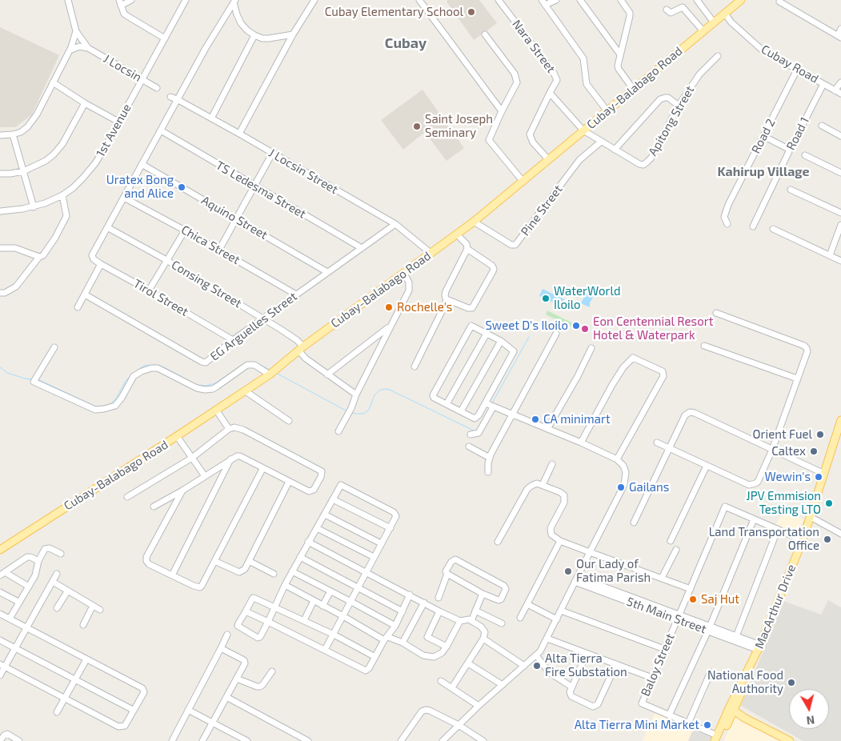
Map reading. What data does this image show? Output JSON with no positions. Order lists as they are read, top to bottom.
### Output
{
  "streets": {
    "main road": ["Cubay-Balabago Road", "MacArthur Drive"],
    "street": [
      "Nara Street",
      "Cubay Road",
      "J Locsin",
      "Apitong Street",
      "1st Avenue",
      "Road 1",
      "Road 2",
      "J Locsin Street",
      "TS Ledesma Street",
      "Pine Street",
      "Aquino Street",
      "Chica Street",
      "Consing Street",
      "Tirol Street",
      "EG Arguelles Street",
      "5th Main Street",
      "Baloy Street"
    ]
  },
  "crossings": [
    ["Nara Street", "Cubay-Balabago Road"],
    ["Nara Street", "Apitong Street"],
    ["Nara Street", "Pine Street"],
    ["Cubay Road", "Cubay-Balabago Road"],
    ["Cubay Road", "Road 1"],
    ["Cubay Road", "Road 2"],
    ["J Locsin", "1st Avenue"],
    ["Cubay-Balabago Road", "J Locsin Street"],
    ["Cubay-Balabago Road", "Pine Street"],
    ["Cubay-Balabago Road", "Consing Street"],
    ["J Locsin Street", "EG Arguelles Street"],
    ["TS Ledesma Street", "EG Arguelles Street"],
    ["Aquino Street", "EG Arguelles Street"],
    ["Chica Street", "EG Arguelles Street"],
    ["Consing Street", "Tirol Street"],
    ["Consing Street", "EG Arguelles Street"],
    ["Tirol Street", "EG Arguelles Street"],
    ["MacArthur Drive", "5th Main Street"],
    ["MacArthur Drive", "Baloy Street"],
    ["5th Main Street", "Baloy Street"]
  ],
  "districts": ["Cubay", "Kahirup Village"],
  "places": [
    "Cubay Elementary School",
    "Saint Joseph Seminary",
    "Uratex Bong and Alice",
    "WaterWorld Iloilo",
    "Rochelle's",
    "Sweet D's Iloilo",
    "Eon Centennial Resort Hotel & Waterpark",
    "CA minimart",
    "Orient Fuel",
    "Caltex",
    "Wewin's",
    "Gailans",
    "JPV Emmision Testing LTO",
    "Land Transportation Office",
    "Our Lady of Fatima Parish",
    "Saj Hut",
    "Alta Tierra Fire Substation",
    "National Food Authority",
    "Alta Tierra Mini Market"
  ],
  "north": "bottom"
}
